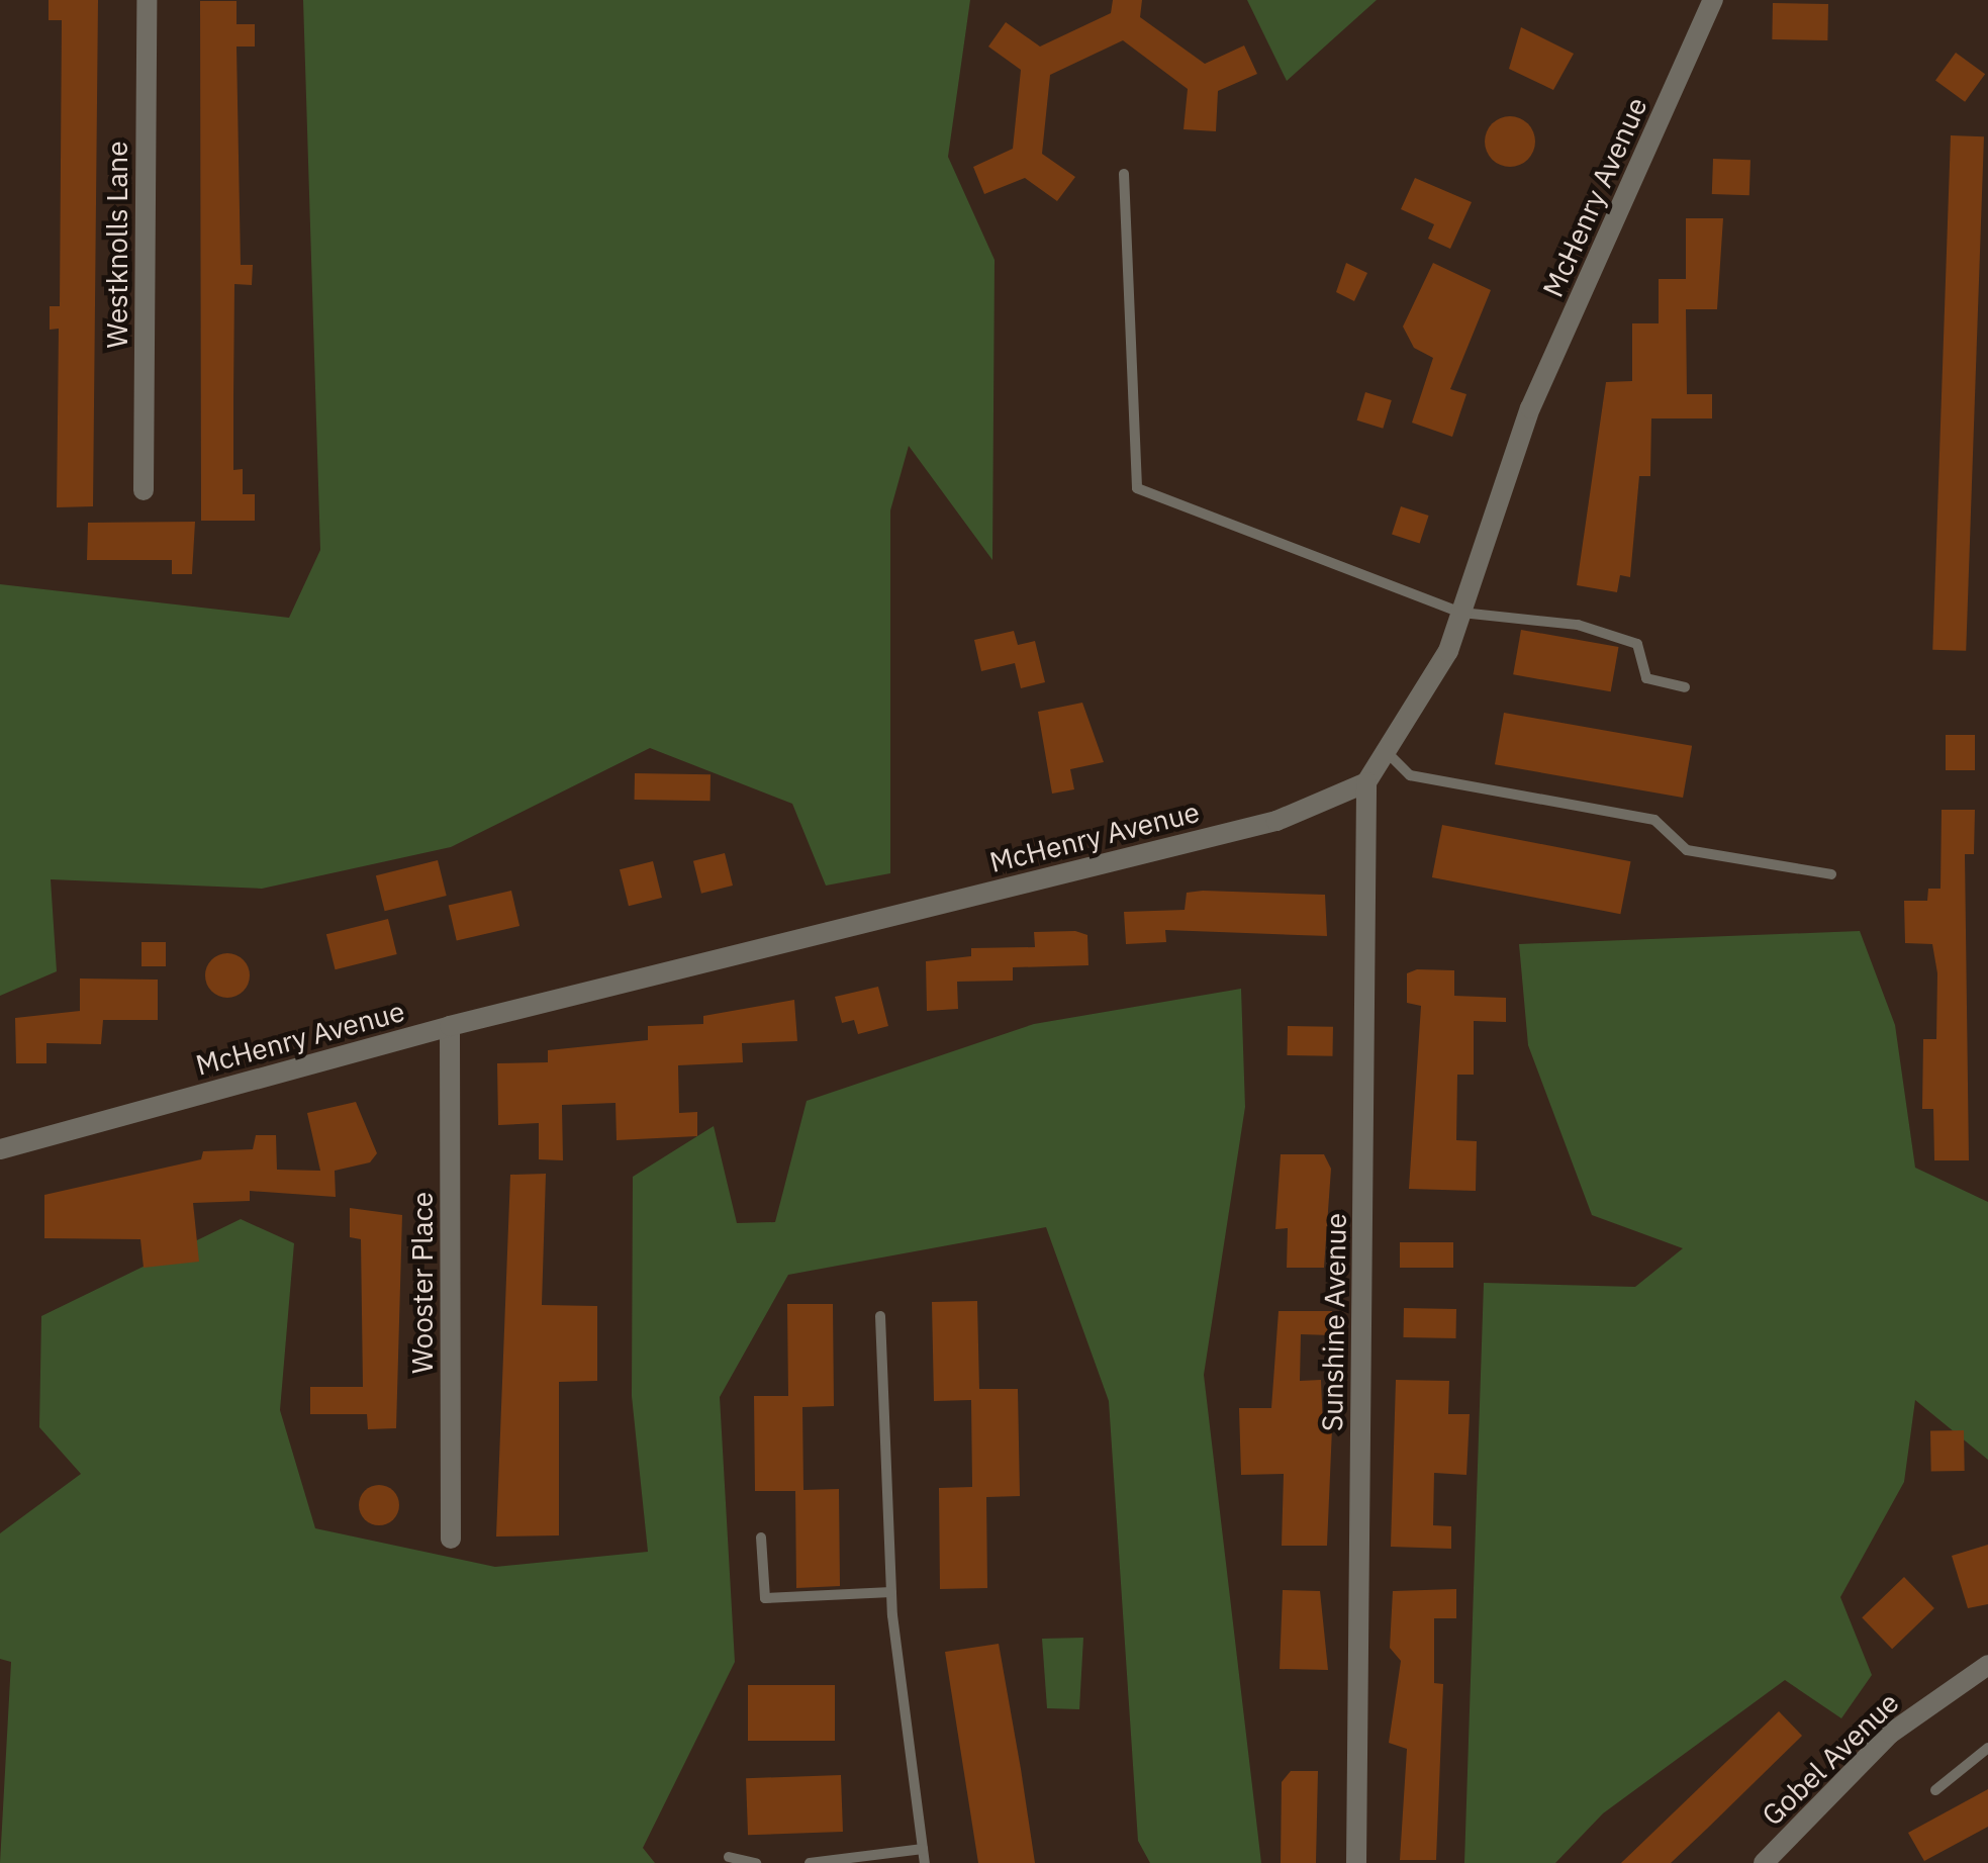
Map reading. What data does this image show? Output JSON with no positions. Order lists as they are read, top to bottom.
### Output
{
  "streets": {
    "street": [
      "McHenry Avenue",
      "Westknolls Lane",
      "Wooster Place",
      "Sunshine Avenue",
      "Gobel Avenue"
    ]
  },
  "crossings": [
    ["McHenry Avenue", "Wooster Place"],
    ["McHenry Avenue", "Sunshine Avenue"]
  ]
}
